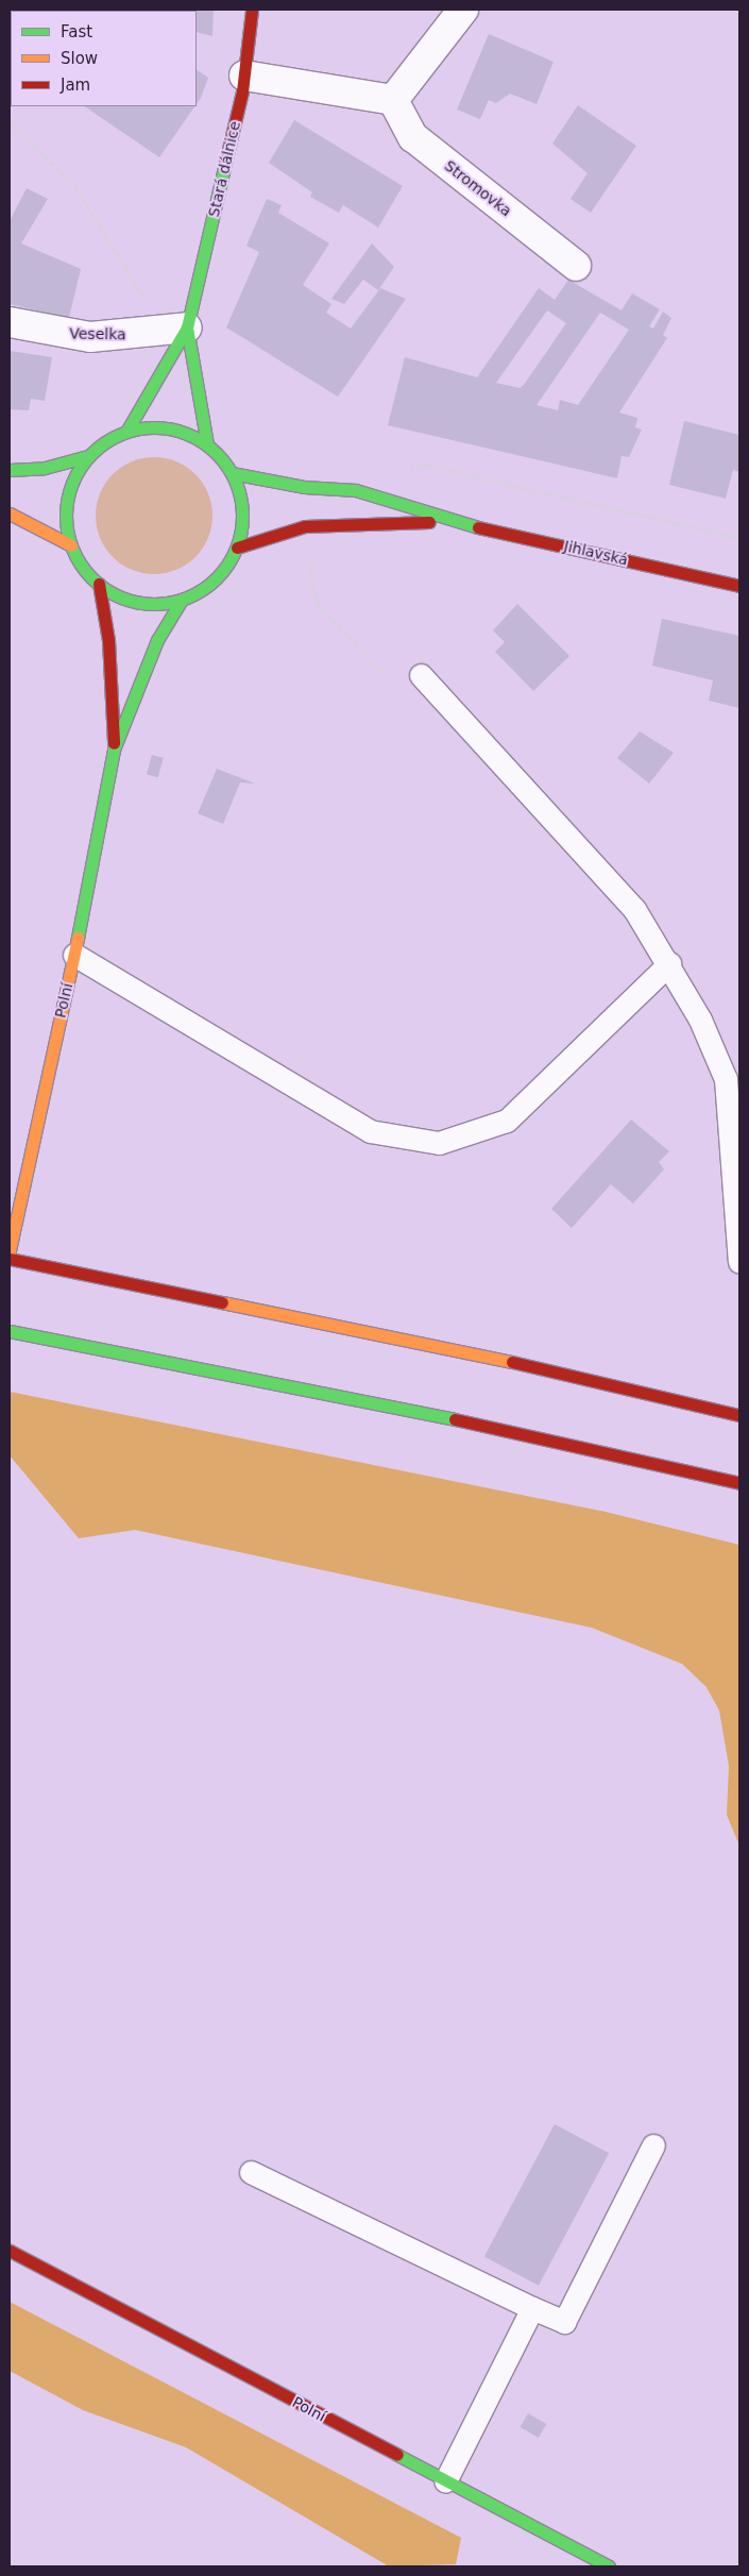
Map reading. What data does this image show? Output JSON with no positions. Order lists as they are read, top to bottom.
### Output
{
  "streets": {
    "main road": ["Stará dálnice", "Jihlavská", "Polní"],
    "street": ["Stromovka", "Veselka"]
  },
  "crossings": [
    ["Stará dálnice", "Veselka"],
    ["Stará dálnice", "Jihlavská"],
    ["Stará dálnice", "Polní"],
    ["Jihlavská", "Polní"]
  ],
  "legend": ["Fast", "Slow", "Jam"]
}
